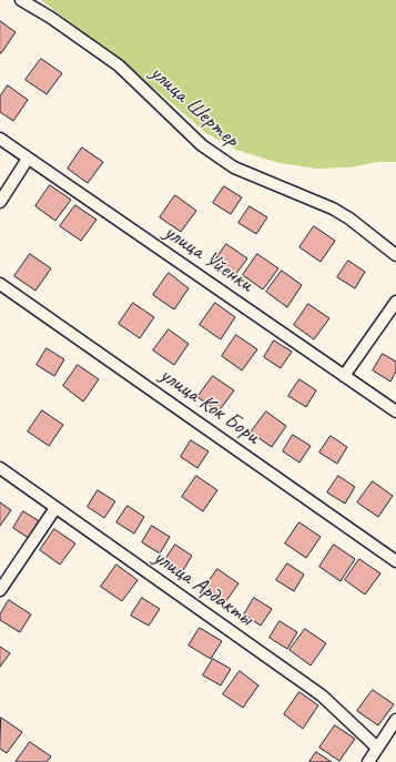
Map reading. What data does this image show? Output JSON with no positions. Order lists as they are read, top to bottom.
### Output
{
  "streets": {
    "street": [
      "улица Шертер",
      "улица Уйенки",
      "улица Кок Бори",
      "улица Ардакты"
    ]
  }
}
